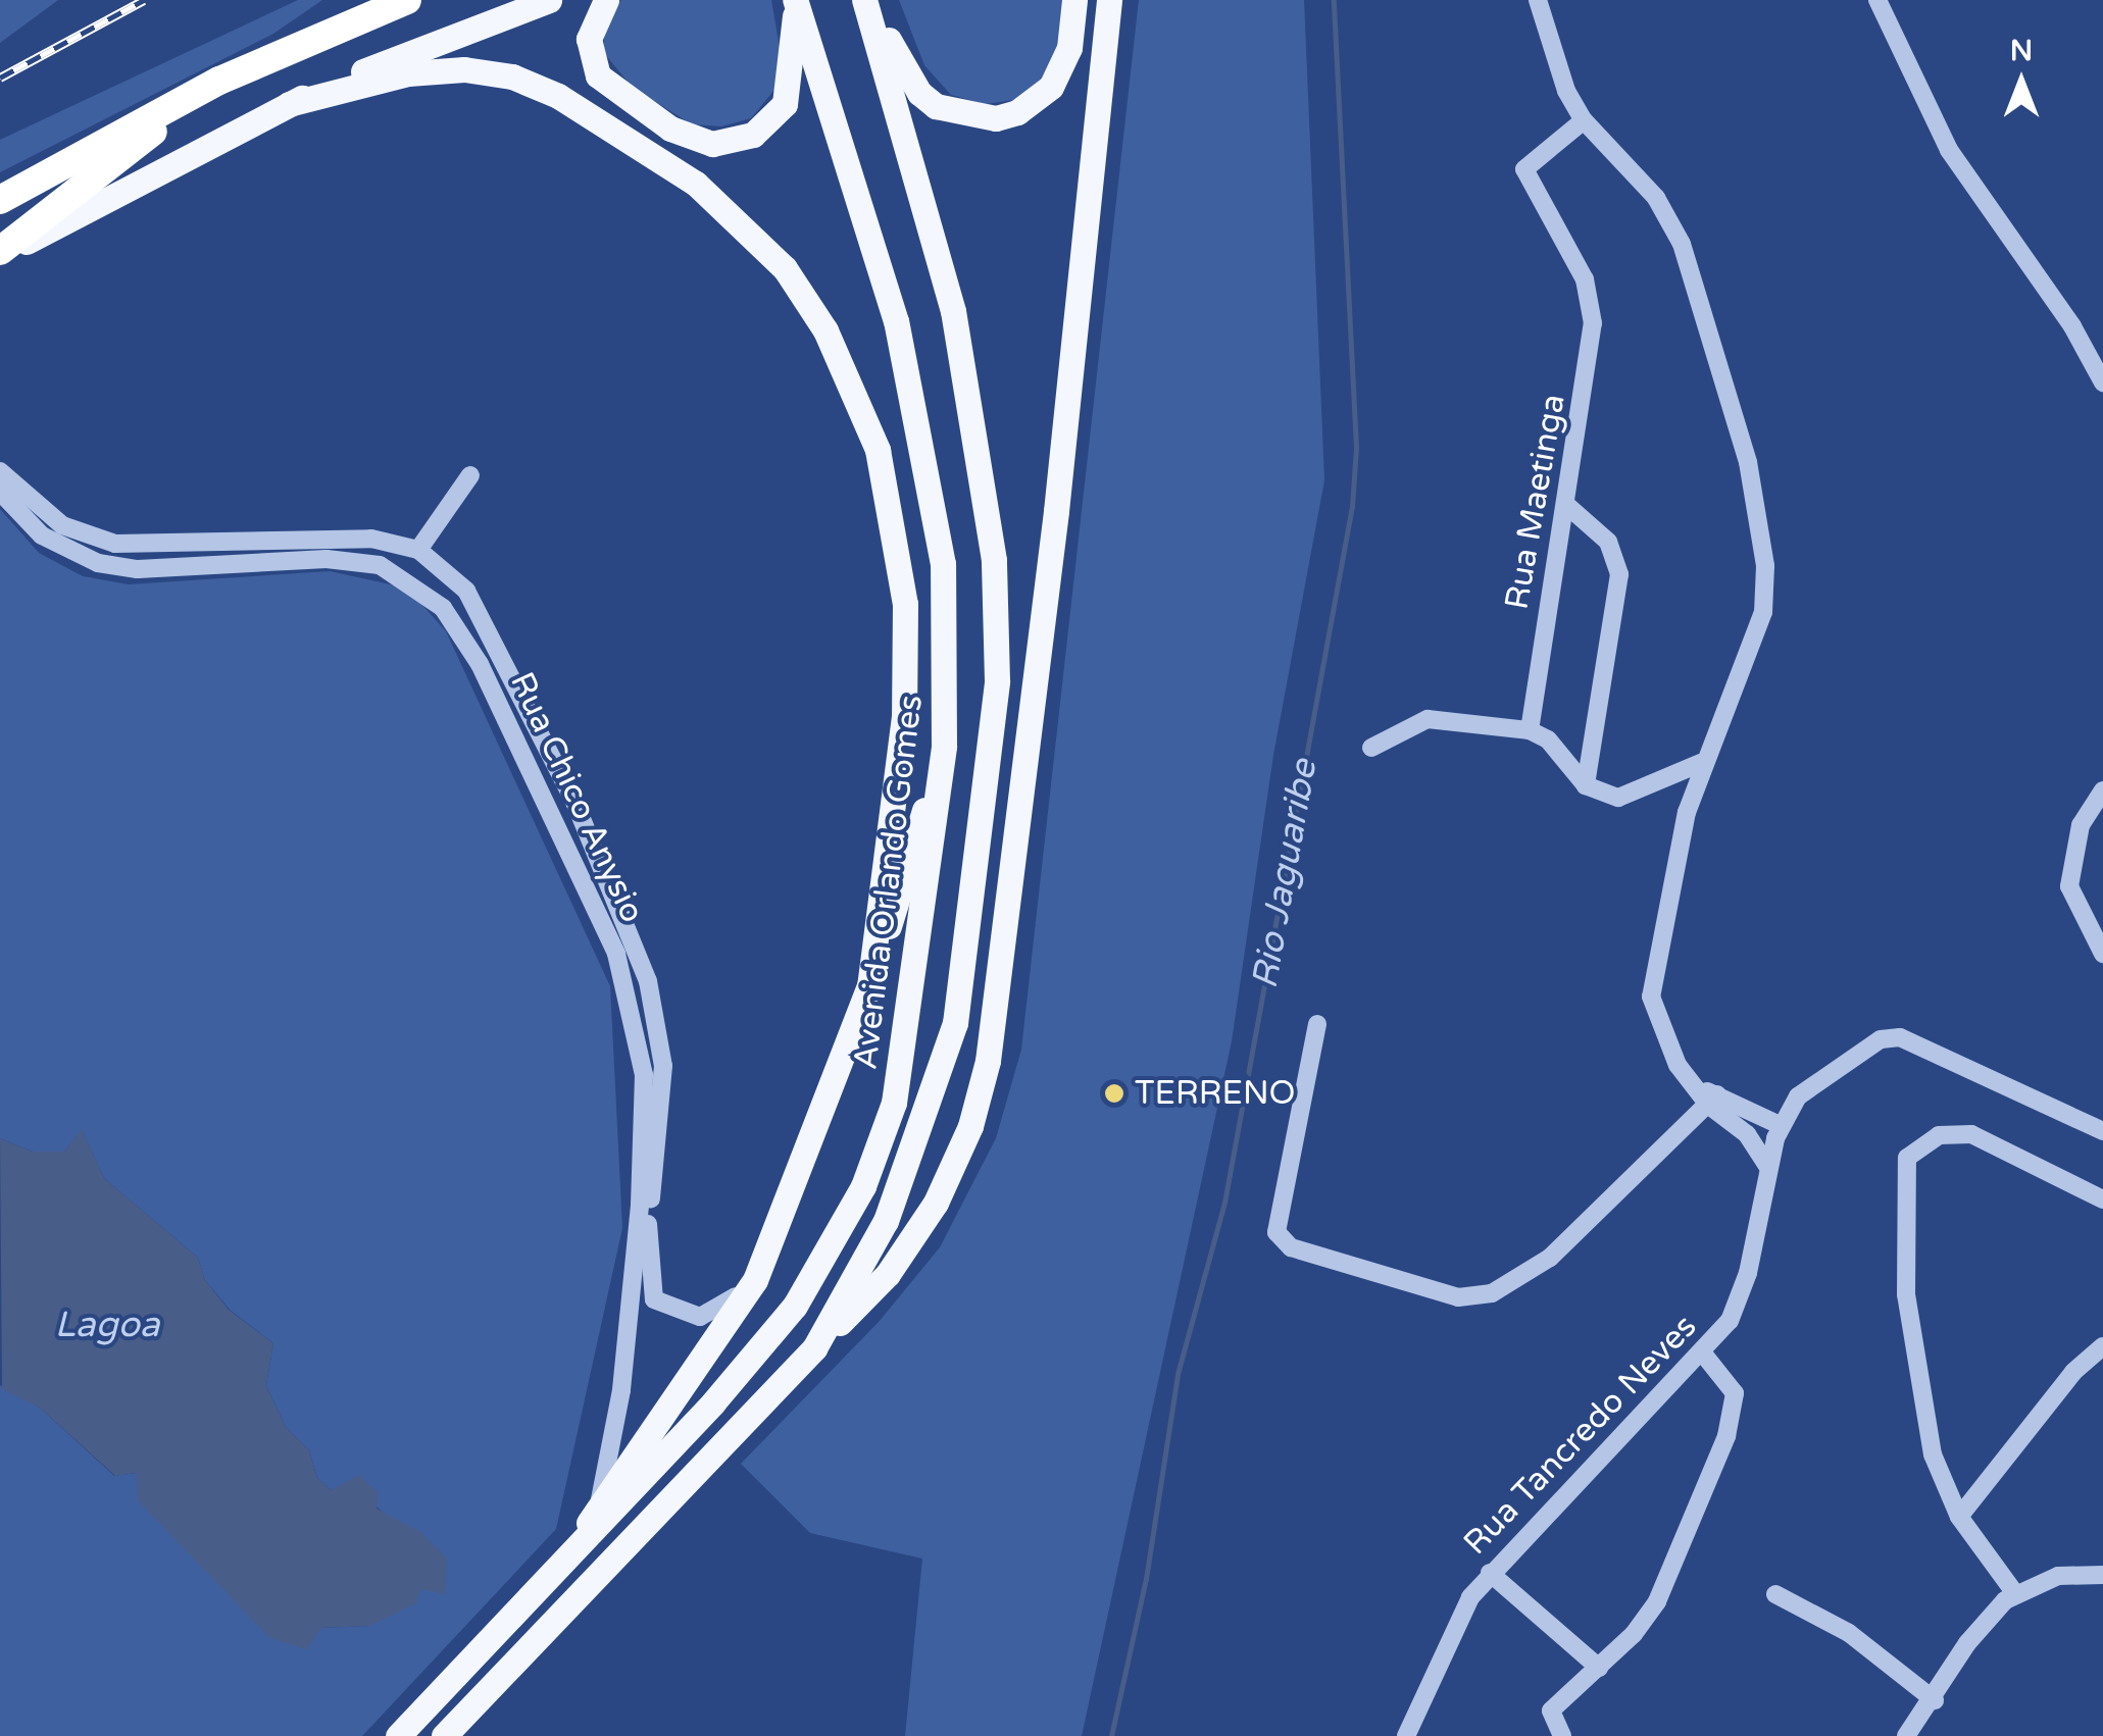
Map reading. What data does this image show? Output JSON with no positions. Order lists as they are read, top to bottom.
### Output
{
  "streets": {
    "main road": ["Avenida Orlando Gomes"],
    "street": ["Rua Maetinga", "Rua Chico Anysio", "Rua Tancredo Neves"]
  },
  "water": ["Rio Jaguaribe", "Lagoa"],
  "places": ["TERRENO"],
  "north": "top"
}
